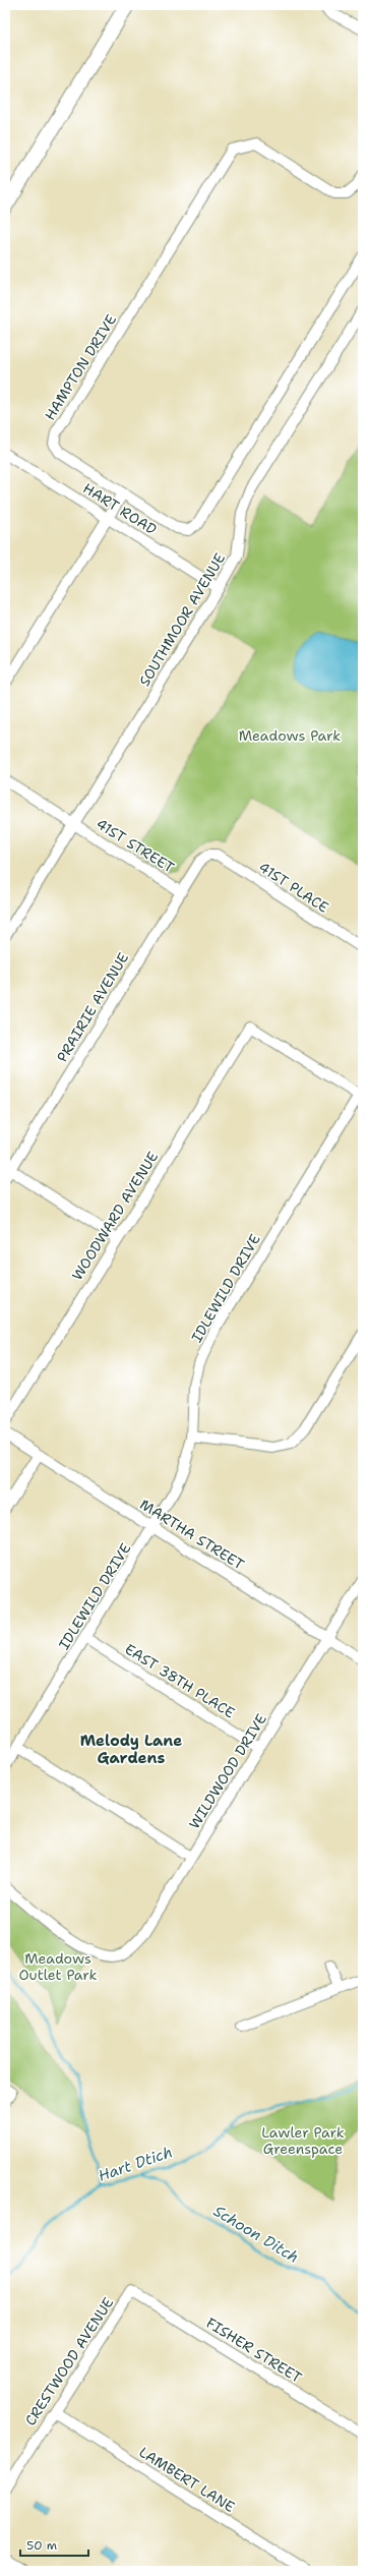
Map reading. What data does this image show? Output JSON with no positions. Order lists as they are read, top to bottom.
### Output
{
  "streets": {
    "street": [
      "HAMPTON DRIVE",
      "HART ROAD",
      "SOUTHMOOR AVENUE",
      "41ST STREET",
      "41ST PLACE",
      "PRAIRIE AVENUE",
      "WOODWARD AVENUE",
      "IDLEWILD DRIVE",
      "MARTHA STREET",
      "EAST 38TH PLACE",
      "WILDWOOD DRIVE",
      "FISHER STREET",
      "CRESTWOOD AVENUE",
      "LAMBERT LANE"
    ]
  },
  "crossings": [
    ["HART ROAD", "SOUTHMOOR AVENUE"],
    ["SOUTHMOOR AVENUE", "41ST STREET"],
    ["41ST STREET", "PRAIRIE AVENUE"],
    ["41ST PLACE", "PRAIRIE AVENUE"],
    ["WOODWARD AVENUE", "IDLEWILD DRIVE"],
    ["IDLEWILD DRIVE", "MARTHA STREET"],
    ["IDLEWILD DRIVE", "EAST 38TH PLACE"],
    ["MARTHA STREET", "WILDWOOD DRIVE"],
    ["EAST 38TH PLACE", "WILDWOOD DRIVE"],
    ["FISHER STREET", "CRESTWOOD AVENUE"],
    ["CRESTWOOD AVENUE", "LAMBERT LANE"]
  ],
  "districts": ["Melody Lane Gardens"],
  "water": ["Hart Dtich", "Schoon Ditch"],
  "parks": ["Meadows Park", "Meadows Outlet Park", "Lawler Park Greenspace"],
  "scale_bar": "50 m"
}
